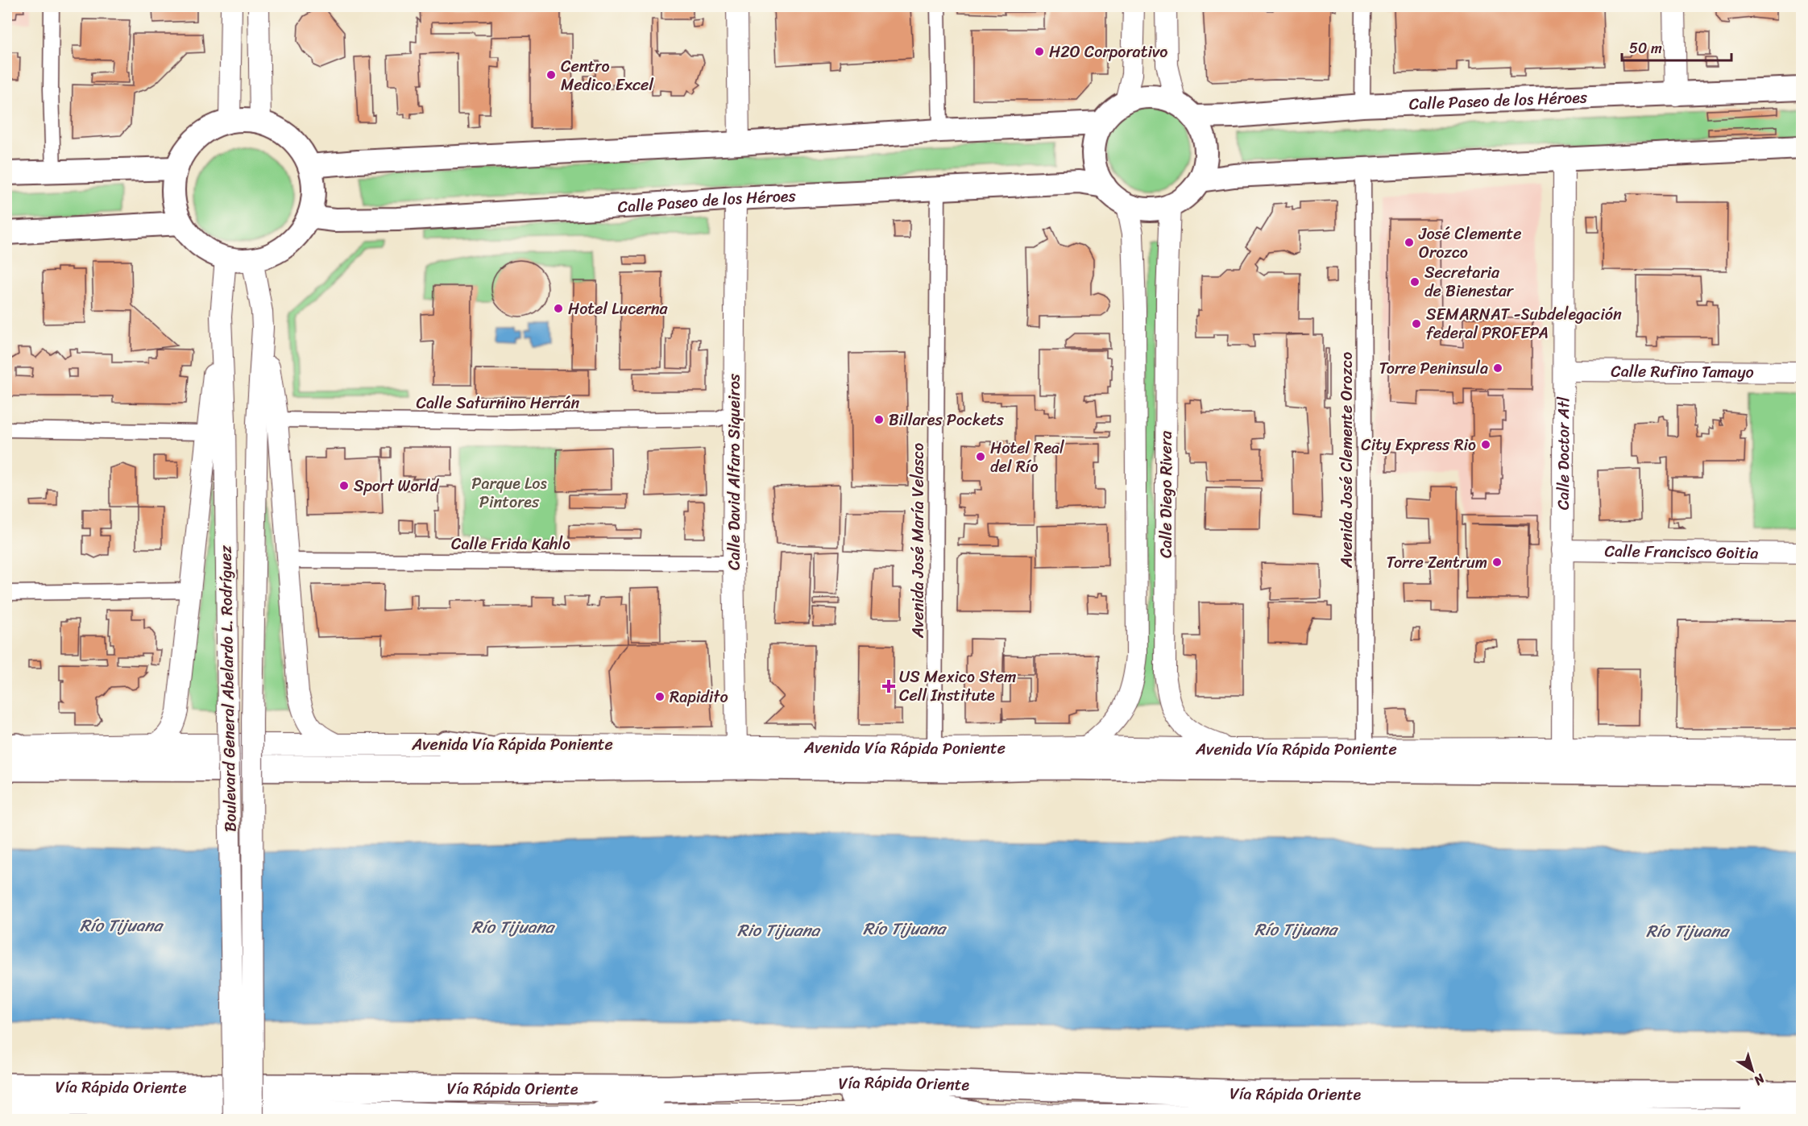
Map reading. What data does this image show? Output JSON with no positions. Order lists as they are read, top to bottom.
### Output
{
  "streets": {
    "highway": ["Avenida Vía Rápida Poniente", "Vía Rápida Oriente"],
    "main road": [
      "Calle Paseo de los Héroes",
      "Calle Rufino Tamayo",
      "Calle Doctor Atl",
      "Calle David Alfaro Siqueiros",
      "Calle Diego Rivera",
      "Calle Francisco Goitia",
      "Boulevard General Abelardo L. Rodríguez"
    ],
    "street": [
      "Calle Saturnino Herrán",
      "Avenida José Clemente Orozco",
      "Avenida José María Velasco",
      "Calle Frida Kahlo"
    ]
  },
  "crossings": [
    ["Calle Paseo de los Héroes", "Calle David Alfaro Siqueiros"],
    ["Calle Paseo de los Héroes", "Calle Diego Rivera"],
    ["Calle Paseo de los Héroes", "Avenida José María Velasco"],
    ["Calle Paseo de los Héroes", "Boulevard General Abelardo L. Rodríguez"],
    ["Calle Rufino Tamayo", "Calle Doctor Atl"],
    ["Calle Saturnino Herrán", "Calle David Alfaro Siqueiros"],
    ["Calle Doctor Atl", "Calle Francisco Goitia"],
    ["Calle Doctor Atl", "Avenida Vía Rápida Poniente"],
    ["Avenida José Clemente Orozco", "Avenida Vía Rápida Poniente"],
    ["Calle David Alfaro Siqueiros", "Calle Frida Kahlo"],
    ["Calle David Alfaro Siqueiros", "Avenida Vía Rápida Poniente"],
    ["Calle Diego Rivera", "Avenida Vía Rápida Poniente"],
    ["Avenida José María Velasco", "Avenida Vía Rápida Poniente"]
  ],
  "water": ["Río Tijuana", "Rio Tijuana"],
  "parks": ["Parque Los Pintores"],
  "places": {
    "other": [
      "H2O Corporativo",
      "Centro Medico Excel",
      "José Clemente Orozco",
      "Secretaria de Bienestar",
      "Hotel Lucerna",
      "SEMARNAT -Subdelegación federal PROFEPA",
      "Torre Peninsula",
      "Billares Pockets",
      "City Express Rio",
      "Hotel Real del Río",
      "Sport World",
      "Torre Zentrum",
      "Rapidito"
    ],
    "health": ["US Mexico Stem Cell Institute"]
  },
  "scale_bar": "50 m",
  "north": "bottom right"
}
